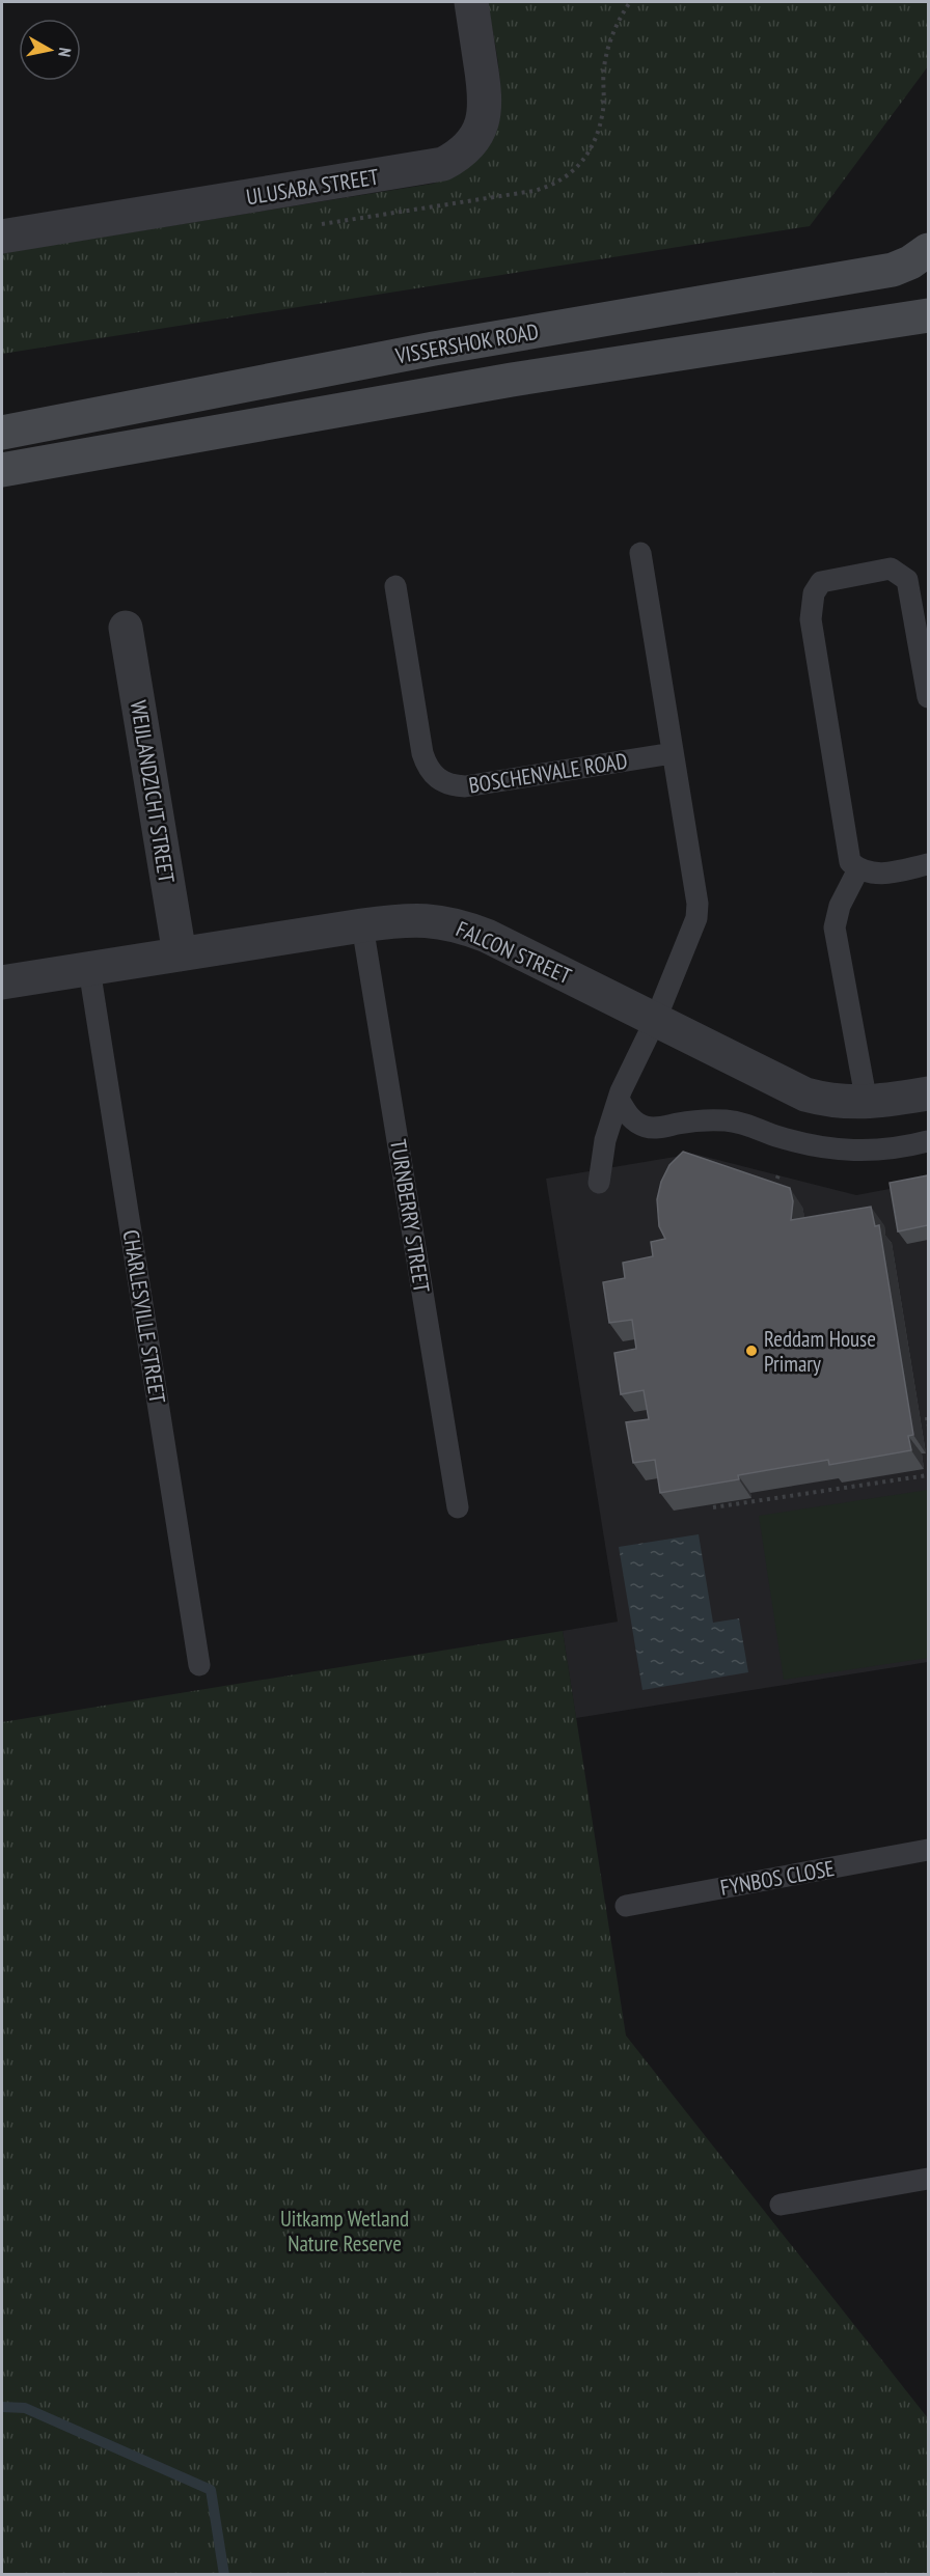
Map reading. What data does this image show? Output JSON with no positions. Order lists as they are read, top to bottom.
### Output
{
  "streets": {
    "main road": ["VISSERSHOK ROAD"],
    "street": ["ULUSABA STREET", "WEIJLANDZICHT STREET", "FALCON STREET"],
    "lane": [
      "BOSCHENVALE ROAD",
      "TURNBERRY STREET",
      "CHARLESVILLE STREET",
      "FYNBOS CLOSE"
    ]
  },
  "crossings": [
    ["WEIJLANDZICHT STREET", "FALCON STREET"],
    ["FALCON STREET", "TURNBERRY STREET"],
    ["FALCON STREET", "CHARLESVILLE STREET"]
  ],
  "parks": ["Uitkamp Wetland Nature Reserve"],
  "places": ["Reddam House Primary"],
  "north": "right"
}
